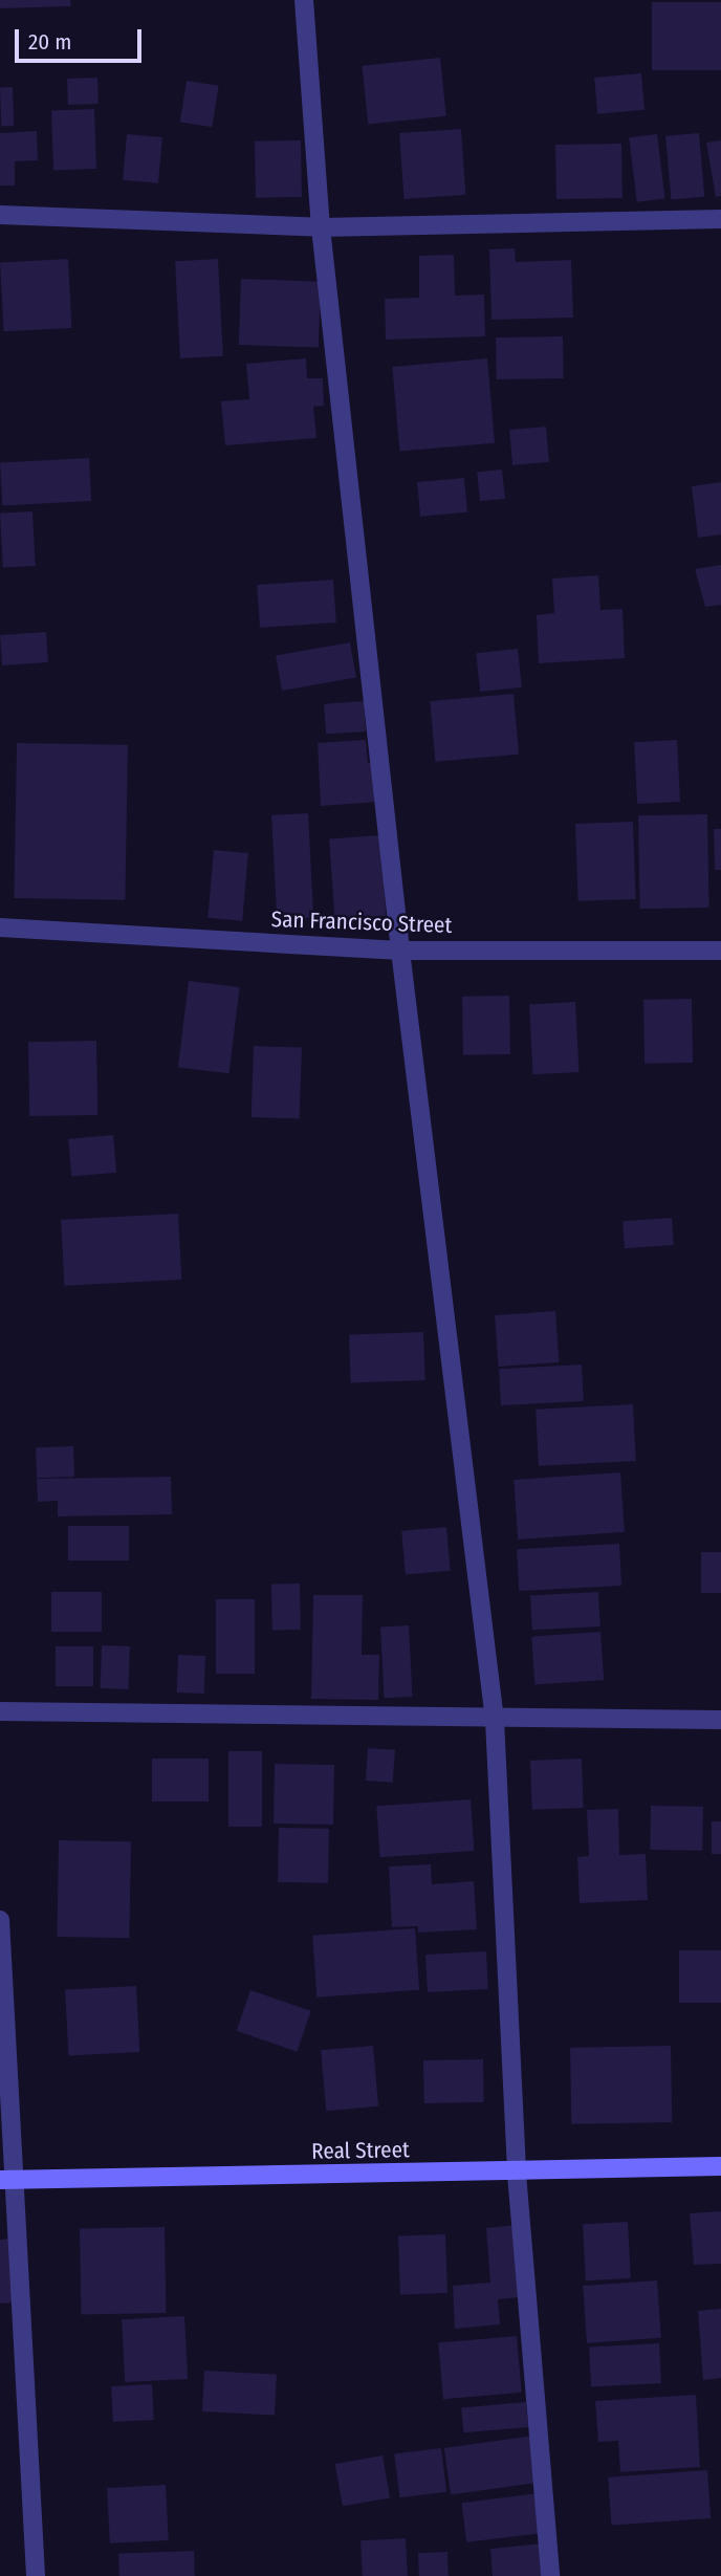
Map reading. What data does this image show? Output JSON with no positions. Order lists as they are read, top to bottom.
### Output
{
  "streets": {
    "main road": ["Real Street"],
    "street": ["San Francisco Street"]
  },
  "scale_bar": "20 m"
}
